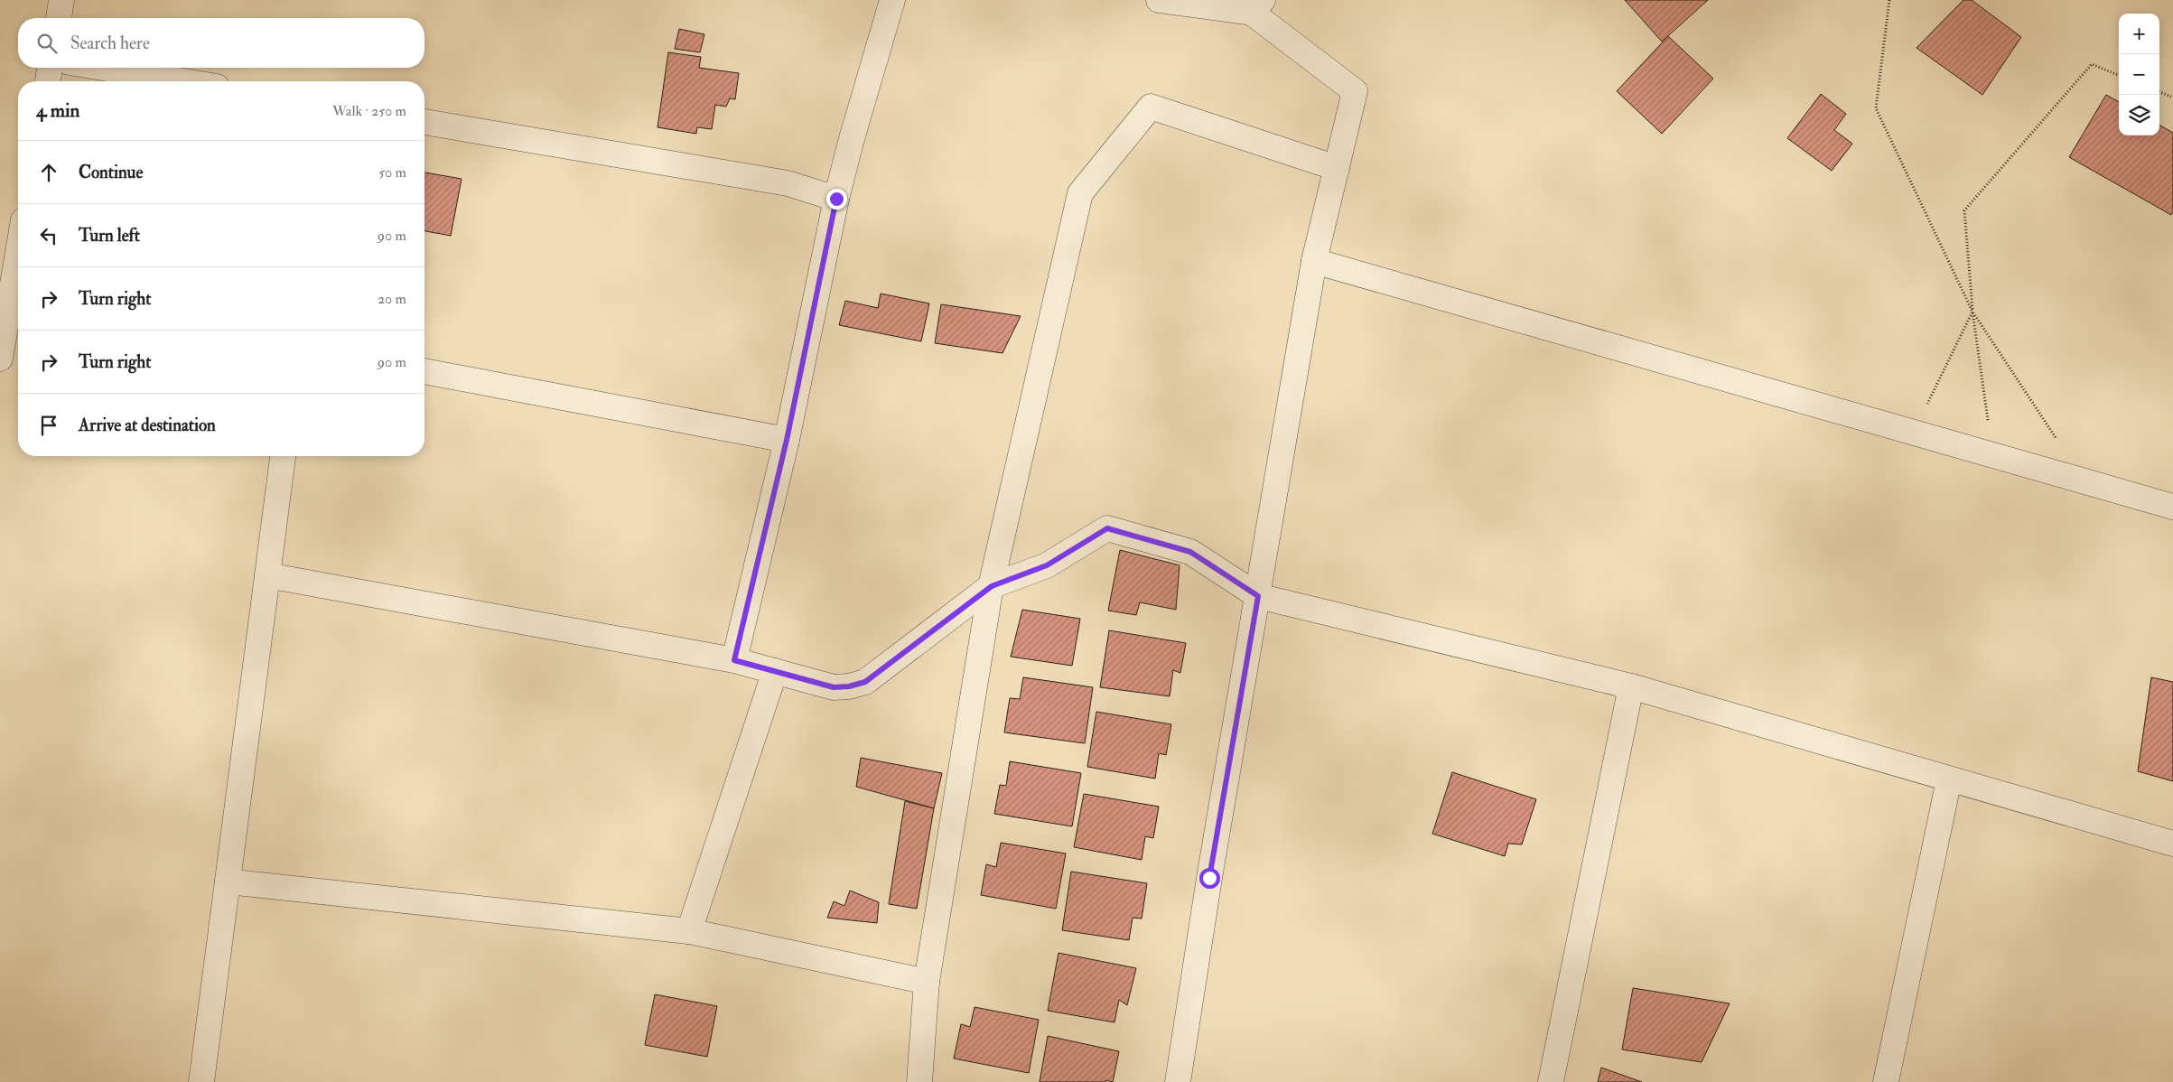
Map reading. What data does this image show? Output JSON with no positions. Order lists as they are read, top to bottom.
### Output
{
  "page": {
    "map_buttons": ["+", "−"],
    "search": "Search here",
    "heading": ["4 min", "Walk · 250 m"],
    "list": [
      ["Continue", "50 m"],
      ["Turn left", "90 m"],
      ["Turn right", "20 m"],
      ["Turn right", "90 m"],
      "Arrive at destination"
    ]
  }
}
